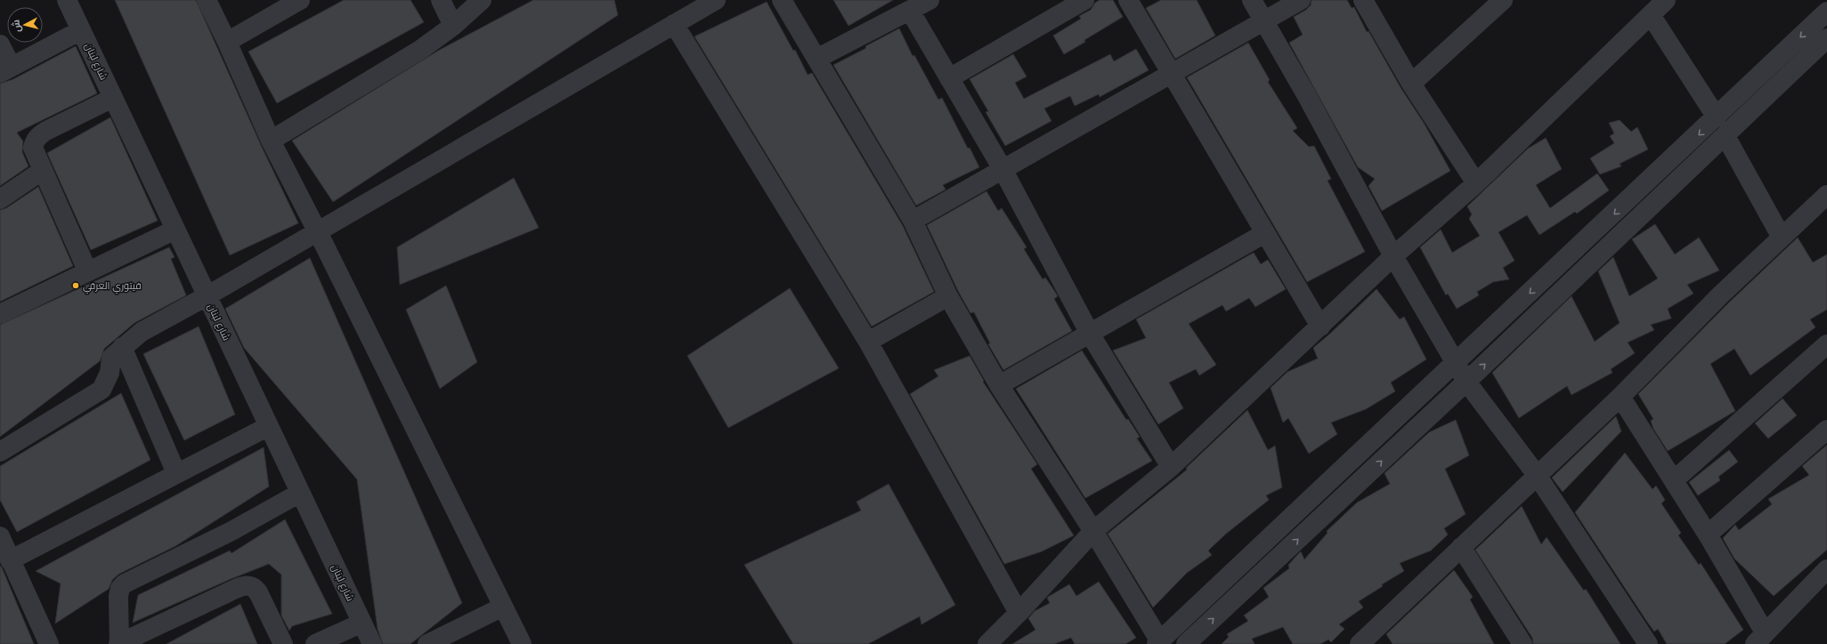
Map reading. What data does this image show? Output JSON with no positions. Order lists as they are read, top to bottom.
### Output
{
  "streets": {
    "street": ["شارع لبنان"]
  },
  "places": ["فيتوري العرفي"],
  "north": "left"
}
